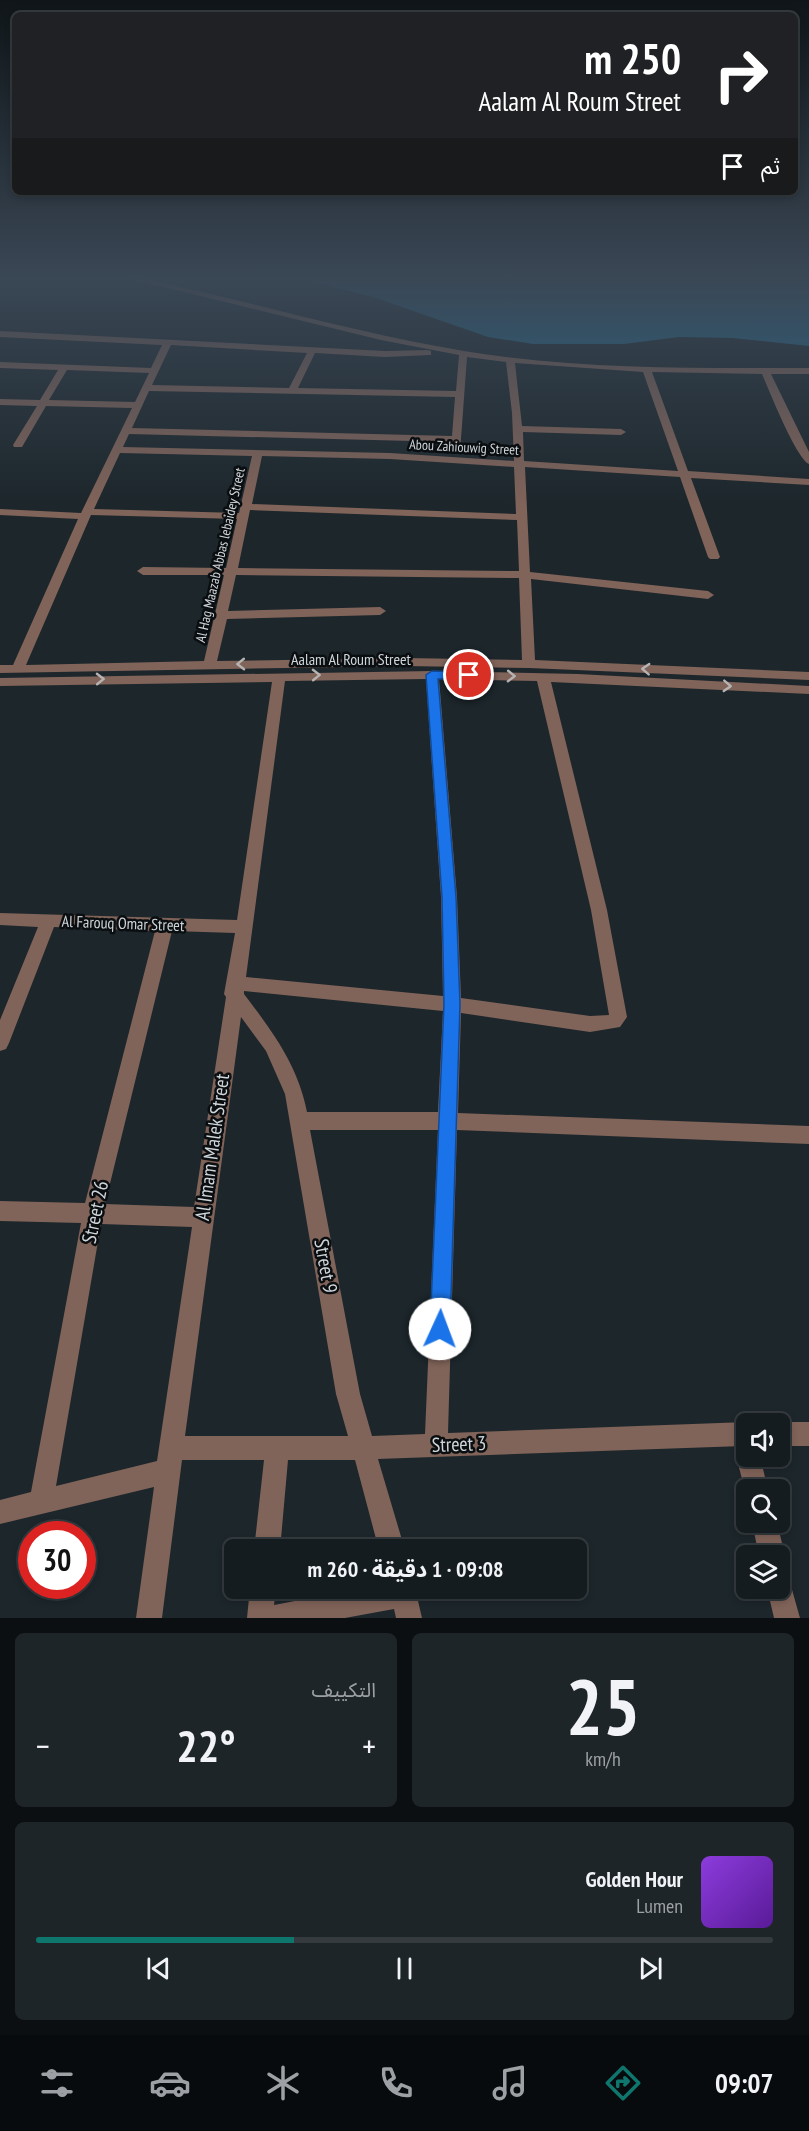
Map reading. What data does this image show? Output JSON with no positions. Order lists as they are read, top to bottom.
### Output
{
  "streets": {
    "street": [
      "Abou Zahiouwig Street",
      "Al Hag Maazab Abbas lebaidey Street",
      "Aalam Al Roum Street",
      "Al Farouq Omar Street",
      "Al Imam Malek Street",
      "Street 26",
      "Street 9",
      "Street 3"
    ]
  },
  "crossings": [
    ["Abou Zahiouwig Street", "Al Hag Maazab Abbas lebaidey Street"],
    ["Al Hag Maazab Abbas lebaidey Street", "Aalam Al Roum Street"],
    ["Aalam Al Roum Street", "Al Imam Malek Street"],
    ["Al Farouq Omar Street", "Al Imam Malek Street"],
    ["Al Farouq Omar Street", "Street 26"],
    ["Al Imam Malek Street", "Street 9"],
    ["Al Imam Malek Street", "Street 3"],
    ["Street 26", "Street 3"],
    ["Street 9", "Street 3"]
  ],
  "page": {
    "turn": ["250 m", "Aalam Al Roum Street"],
    "then": "ثم",
    "limit": "30",
    "trip": "09:08 · 1 دقيقة · 260 m",
    "tile": [
      ["25", "km/h"],
      "التكييف"
    ],
    "heat": ["−", "22°", "+"],
    "song": ["Golden Hour", "Lumen"],
    "tabs": "09:07"
  }
}
